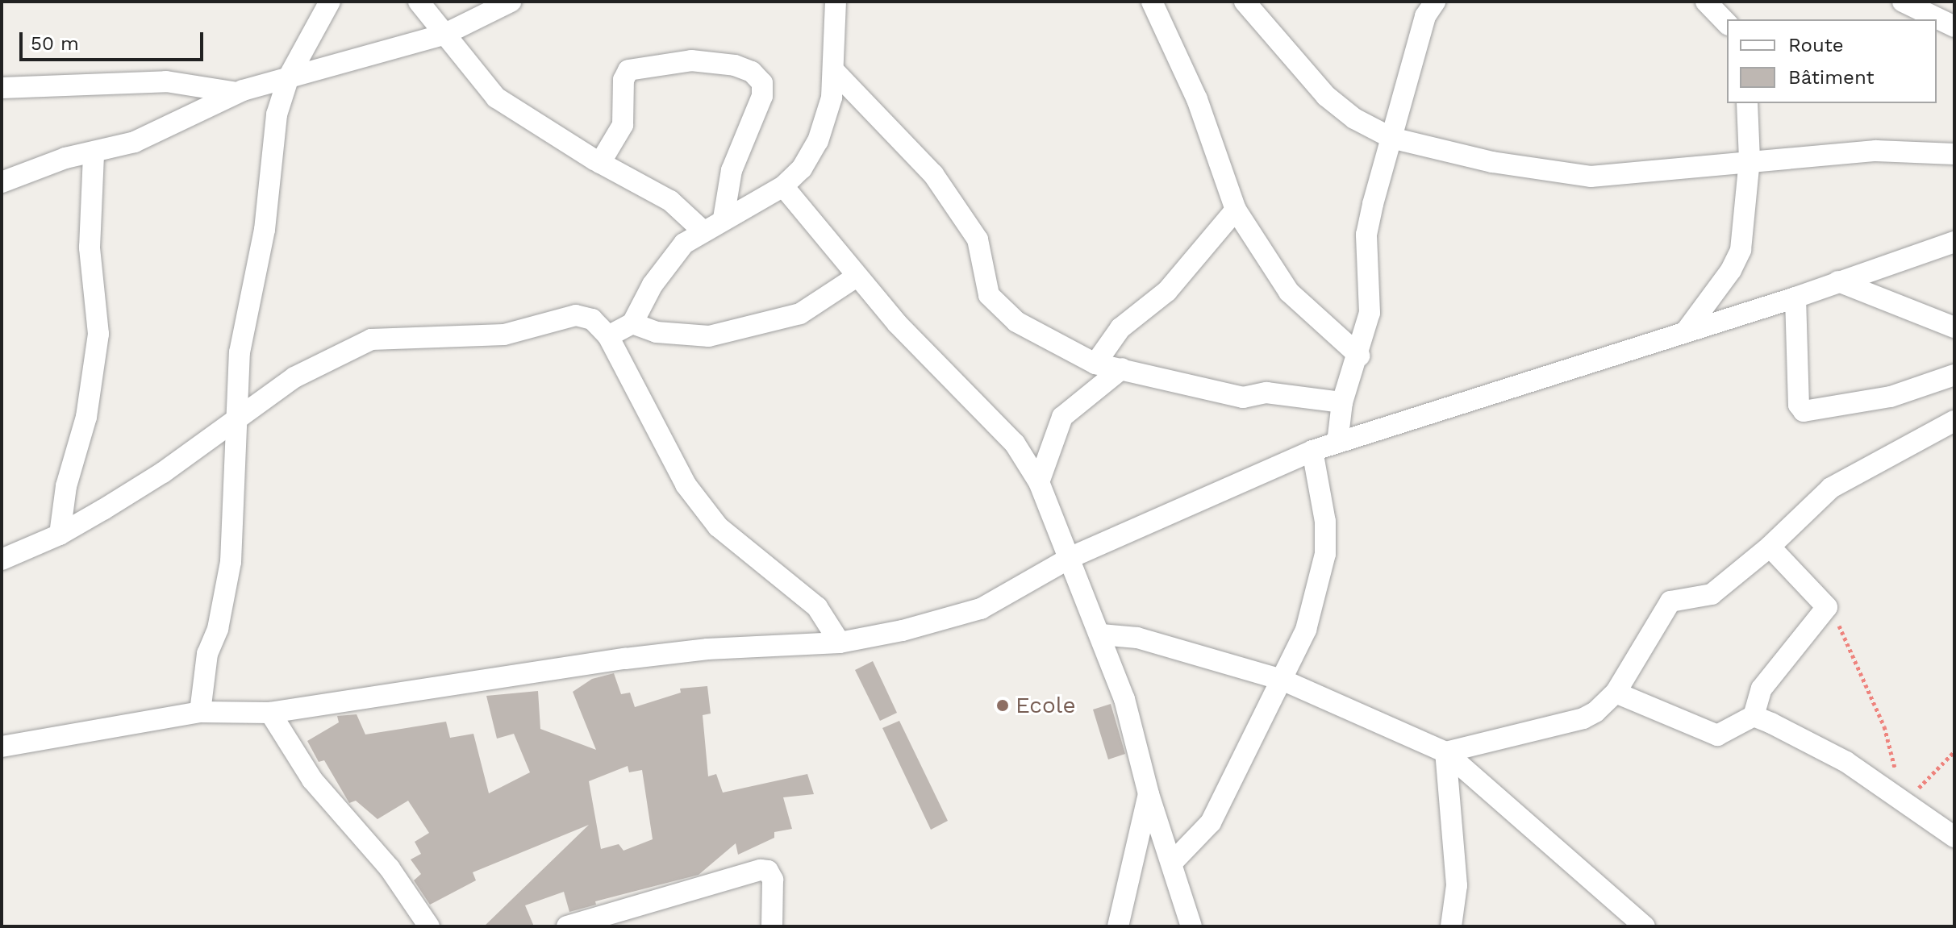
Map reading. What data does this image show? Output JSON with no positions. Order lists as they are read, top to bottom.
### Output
{
  "places": ["Ecole"],
  "legend": ["Route", "Bâtiment"],
  "scale_bar": "50 m"
}
